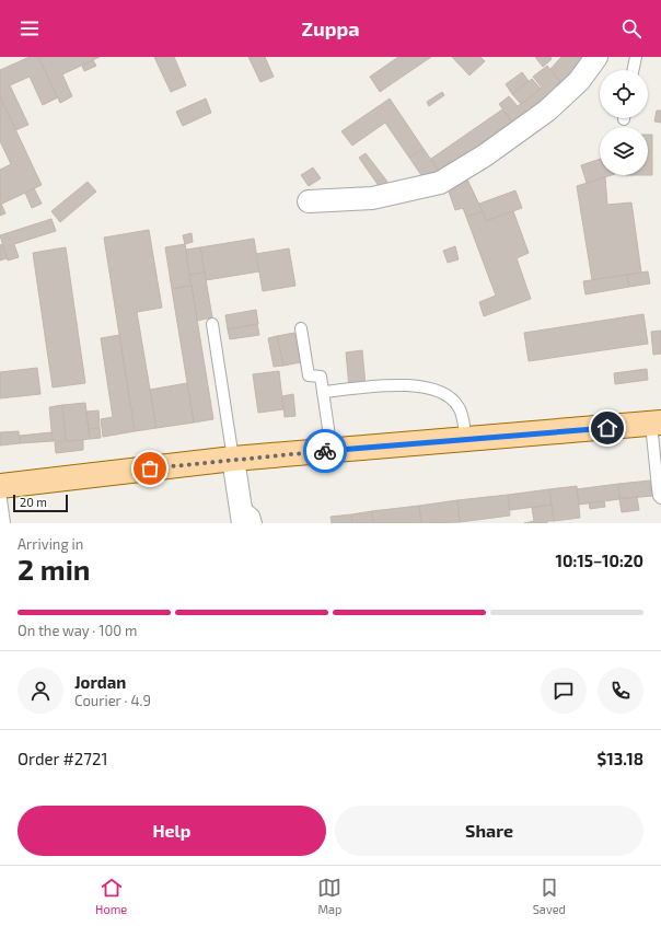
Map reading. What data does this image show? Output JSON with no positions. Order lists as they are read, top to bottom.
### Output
{
  "scale_bar": "20 m",
  "page": {
    "header": "Zuppa",
    "scale": "20 m",
    "heading": ["2 min", "Arriving in", "10:15–10:20"],
    "panel": [
      "Jordan",
      "Courier · 4.9",
      "Order #2721",
      "$13.18"
    ],
    "bar": "On the way · 100 m",
    "buttons": ["Help", "Share"],
    "tabs": ["Home", "Map", "Saved"]
  }
}
